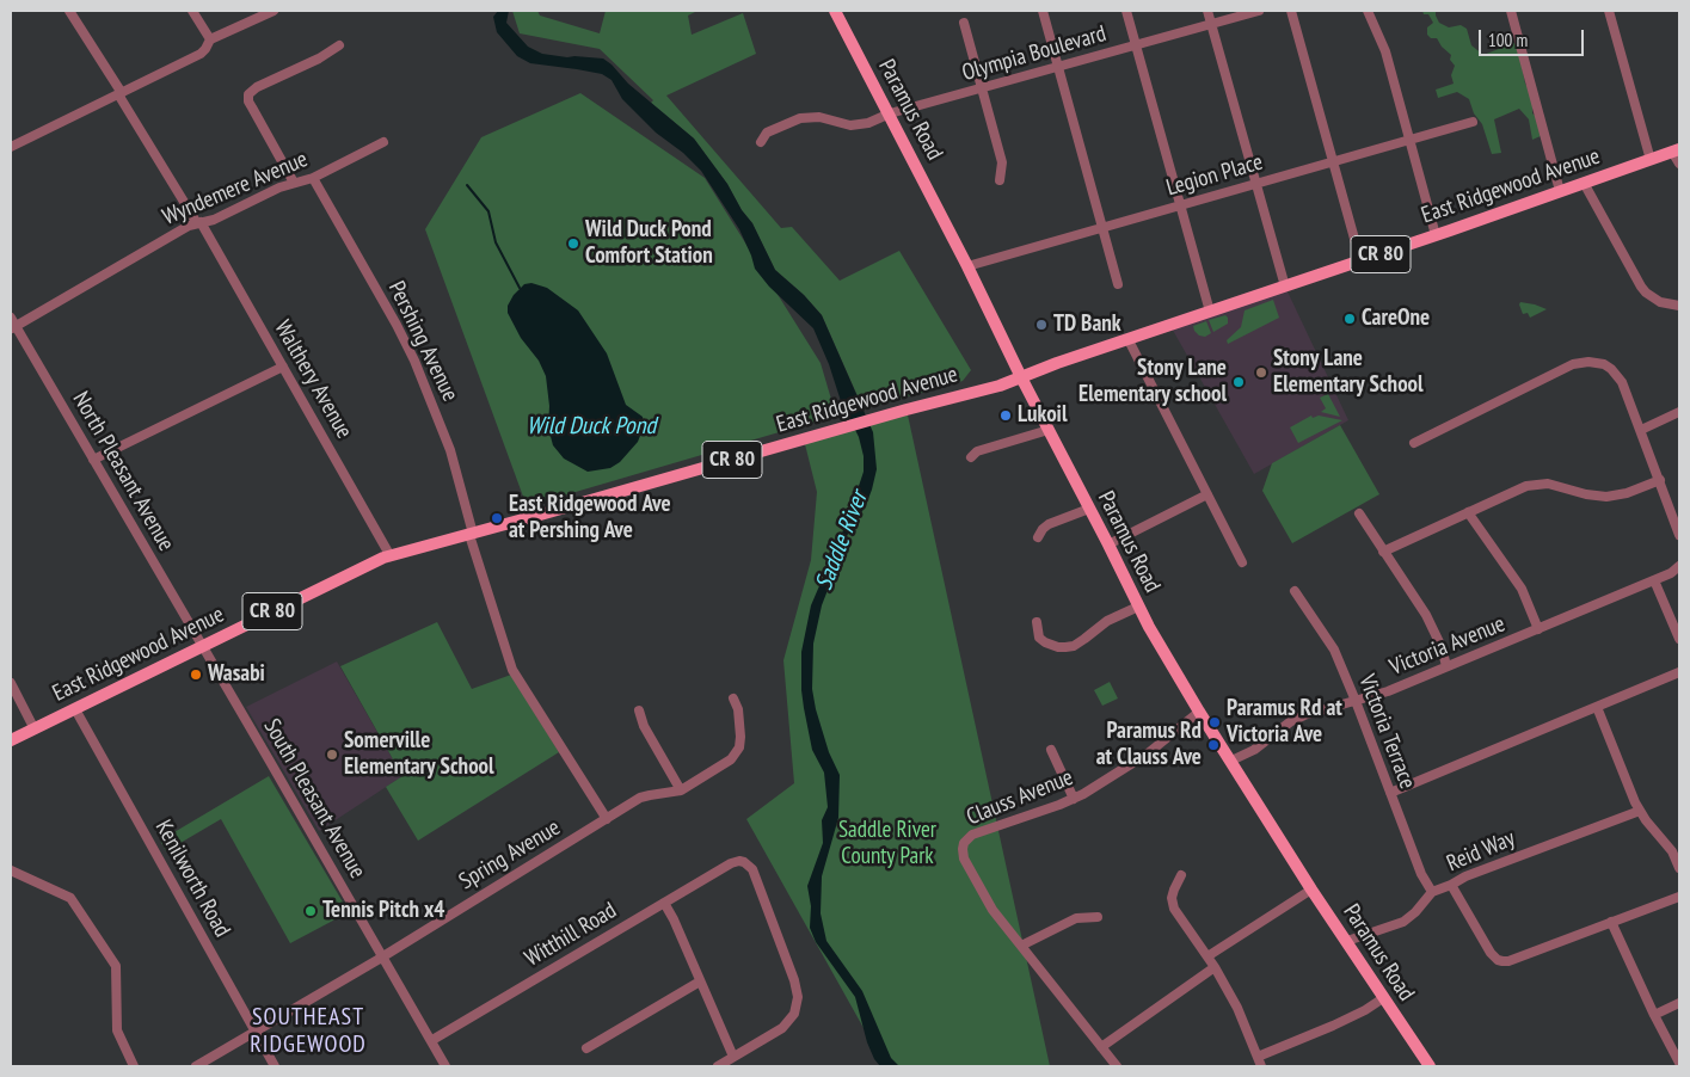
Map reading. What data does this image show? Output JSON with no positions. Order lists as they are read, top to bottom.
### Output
{
  "streets": {
    "main road": ["Paramus Road", "East Ridgewood Avenue", "CR 80"],
    "street": [
      "Olympia Boulevard",
      "Legion Place",
      "Wyndemere Avenue",
      "Pershing Avenue",
      "Walthery Avenue",
      "North Pleasant Avenue",
      "Victoria Avenue",
      "Victoria Terrace",
      "Clauss Avenue",
      "South Pleasant Avenue",
      "Reid Way",
      "Spring Avenue",
      "Kenilworth Road",
      "Witthill Road"
    ]
  },
  "crossings": [
    ["Olympia Boulevard", "Paramus Road"],
    ["Paramus Road", "Legion Place"],
    ["Paramus Road", "East Ridgewood Avenue"],
    ["Paramus Road", "Victoria Avenue"],
    ["Paramus Road", "Clauss Avenue"],
    ["Paramus Road", "Reid Way"],
    ["East Ridgewood Avenue", "Pershing Avenue"],
    ["East Ridgewood Avenue", "Walthery Avenue"],
    ["East Ridgewood Avenue", "North Pleasant Avenue"],
    ["East Ridgewood Avenue", "South Pleasant Avenue"],
    ["East Ridgewood Avenue", "Kenilworth Road"],
    ["Wyndemere Avenue", "Pershing Avenue"],
    ["Wyndemere Avenue", "Walthery Avenue"],
    ["Wyndemere Avenue", "North Pleasant Avenue"],
    ["Pershing Avenue", "Spring Avenue"],
    ["North Pleasant Avenue", "South Pleasant Avenue"],
    ["Victoria Avenue", "Victoria Terrace"],
    ["Victoria Terrace", "Reid Way"],
    ["South Pleasant Avenue", "Spring Avenue"],
    ["South Pleasant Avenue", "Witthill Road"],
    ["Spring Avenue", "Kenilworth Road"]
  ],
  "districts": ["SOUTHEAST RIDGEWOOD"],
  "water": ["Wild Duck Pond", "Saddle River"],
  "parks": ["Saddle River County Park"],
  "places": [
    "Wild Duck Pond Comfort Station",
    "CareOne",
    "TD Bank",
    "Stony Lane Elementary School",
    "Stony Lane Elementary school",
    "Lukoil",
    "East Ridgewood Ave at Pershing Ave",
    "Wasabi",
    "Paramus Rd at Victoria Ave",
    "Paramus Rd at Clauss Ave",
    "Somerville Elementary School",
    "Tennis Pitch x4"
  ],
  "scale_bar": "100 m"
}
